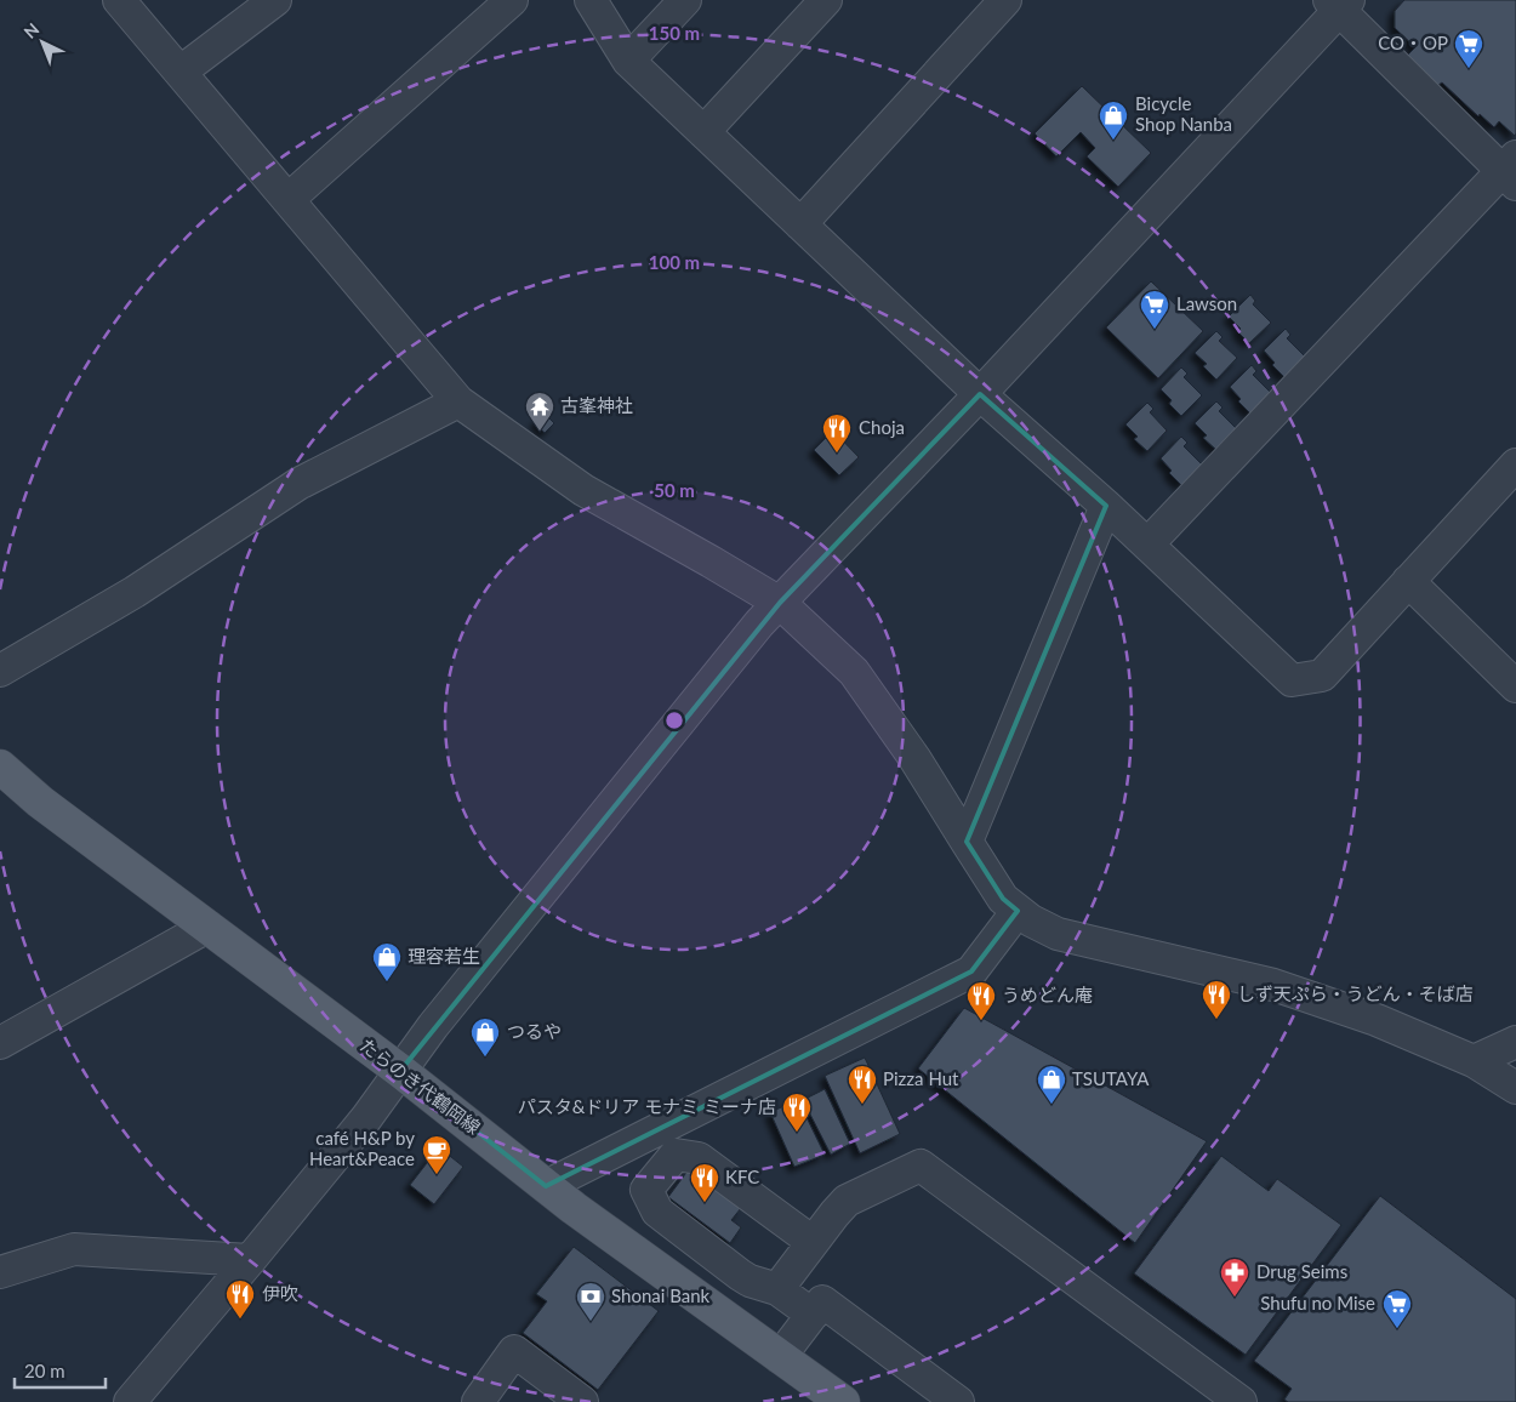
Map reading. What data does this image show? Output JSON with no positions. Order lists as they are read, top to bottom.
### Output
{
  "streets": {
    "main road": ["たらのき代鶴岡線"]
  },
  "places": {
    "supermarket": ["CO・OP", "Lawson", "Shufu no Mise"],
    "shop": [
      "Bicycle Shop Nanba",
      "理容若生",
      "つるや",
      "TSUTAYA"
    ],
    "temple": ["古峯神社"],
    "restaurant": [
      "Choja",
      "しず天ぷら・うどん・そば店",
      "うめどん庵",
      "Pizza Hut",
      "パスタ&ドリア モナミ ミーナ店",
      "KFC",
      "伊吹"
    ],
    "cafe": ["café H&P by Heart&Peace"],
    "pharmacy": ["Drug Seims"],
    "bank": ["Shonai Bank"]
  },
  "scale_bar": "20 m",
  "north": "top left",
  "rings": ["150 m", "100 m", "50 m"]
}
